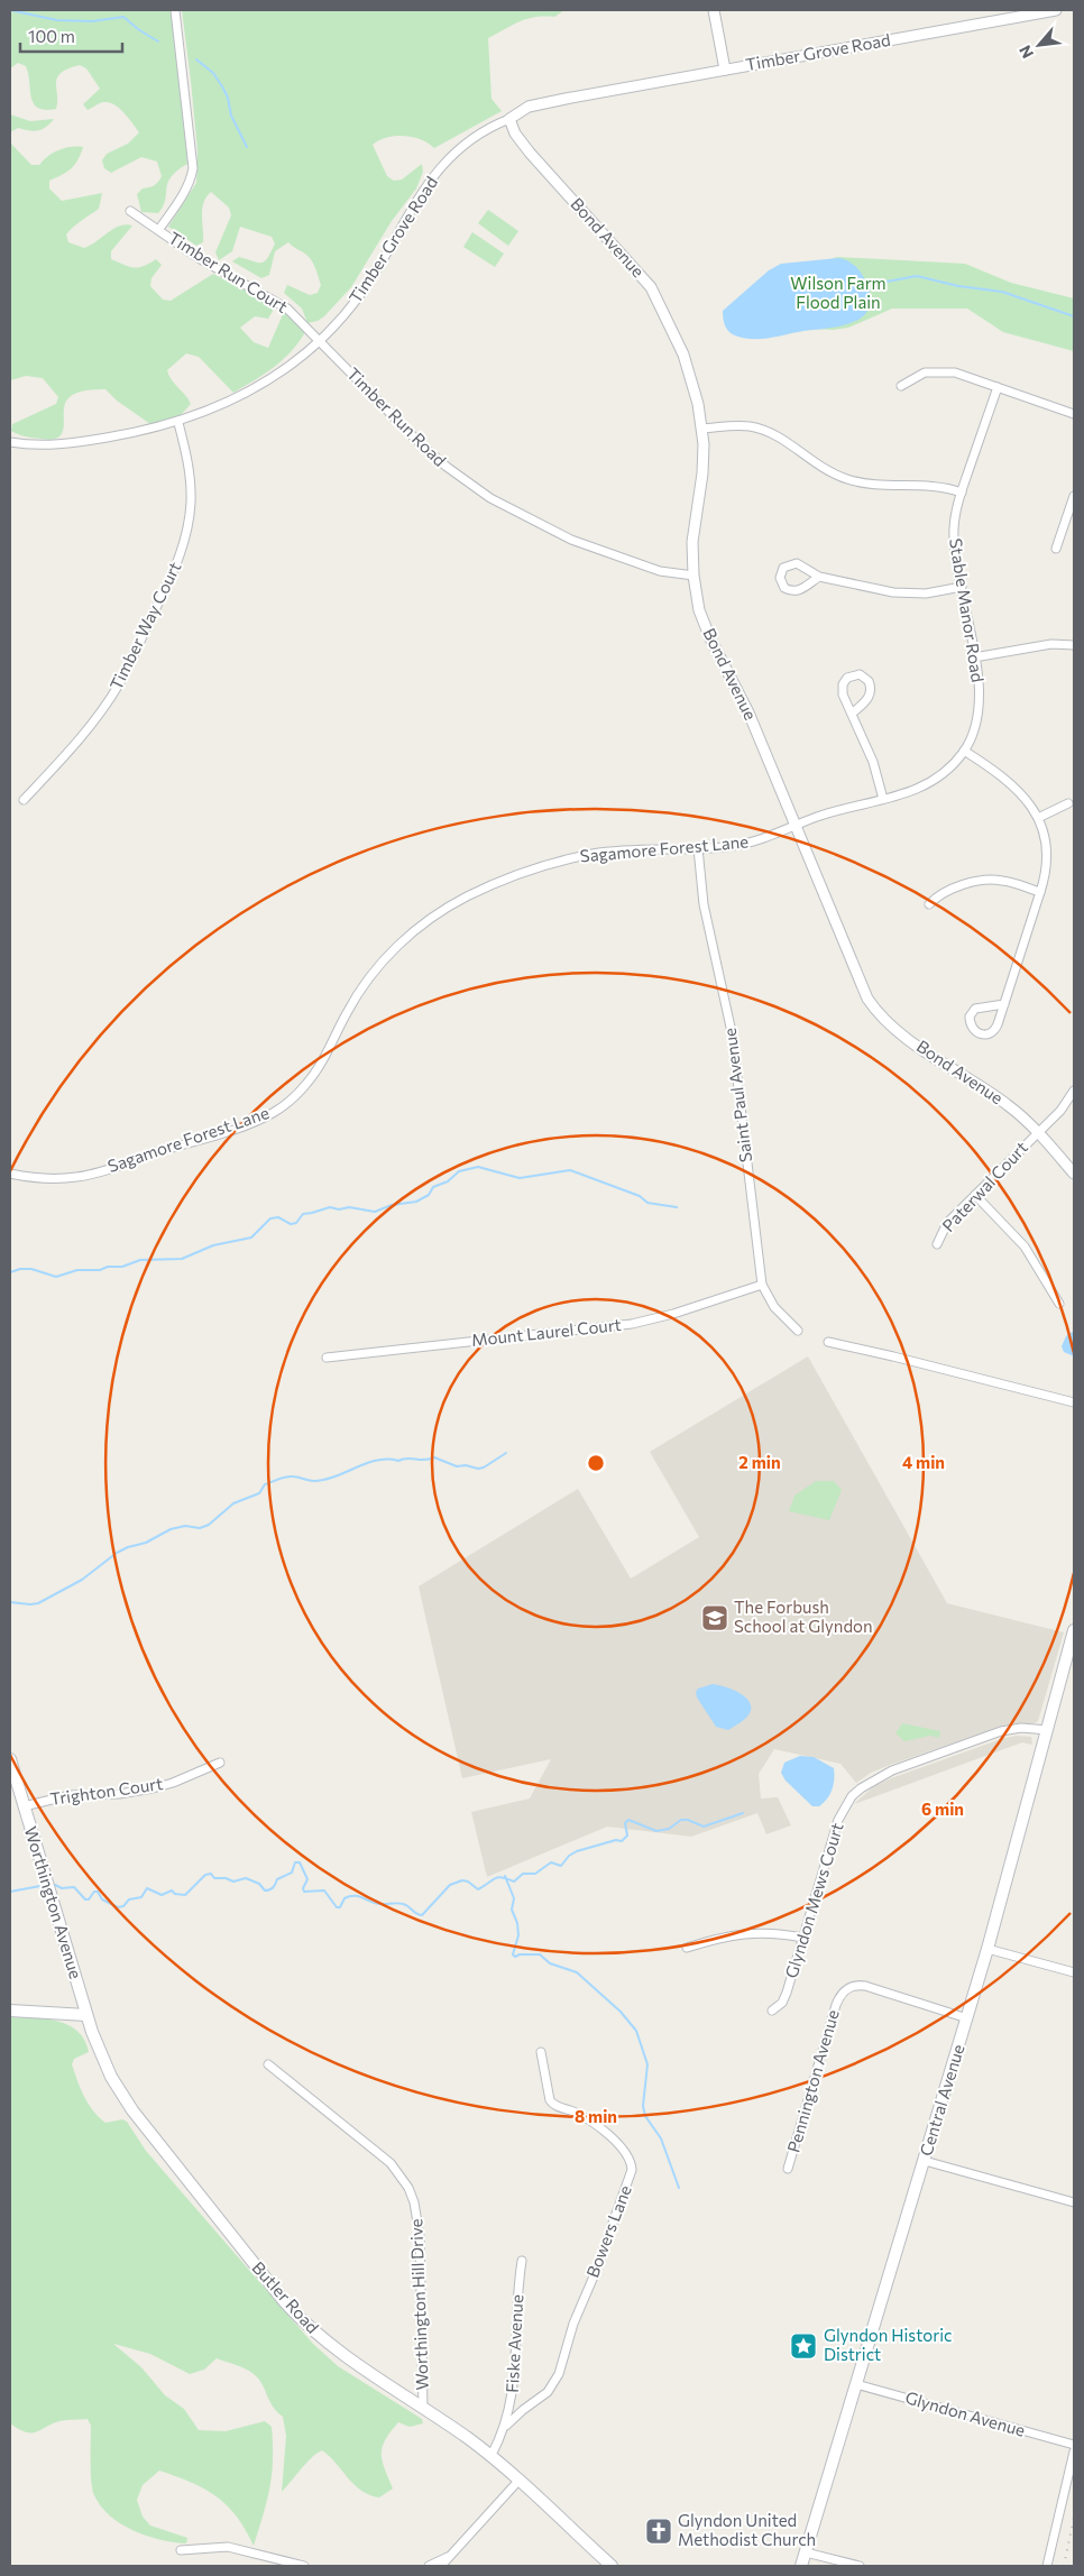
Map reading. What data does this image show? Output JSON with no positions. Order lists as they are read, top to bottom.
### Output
{
  "streets": {
    "main road": ["Worthington Avenue", "Central Avenue", "Butler Road"],
    "street": [
      "Timber Grove Road",
      "Bond Avenue",
      "Timber Run Court",
      "Timber Run Road",
      "Stable Manor Road",
      "Timber Way Court",
      "Sagamore Forest Lane",
      "Saint Paul Avenue",
      "Paterwal Court",
      "Mount Laurel Court",
      "Trighton Court",
      "Glyndon Mews Court",
      "Pennington Avenue",
      "Bowers Lane",
      "Worthington Hill Drive",
      "Fiske Avenue",
      "Glyndon Avenue"
    ]
  },
  "crossings": [
    ["Timber Grove Road", "Bond Avenue"],
    ["Timber Grove Road", "Timber Run Court"],
    ["Timber Grove Road", "Timber Run Road"],
    ["Timber Grove Road", "Timber Way Court"],
    ["Bond Avenue", "Timber Run Road"],
    ["Bond Avenue", "Stable Manor Road"],
    ["Bond Avenue", "Sagamore Forest Lane"],
    ["Bond Avenue", "Paterwal Court"],
    ["Timber Run Court", "Timber Run Road"],
    ["Stable Manor Road", "Sagamore Forest Lane"],
    ["Sagamore Forest Lane", "Saint Paul Avenue"],
    ["Saint Paul Avenue", "Mount Laurel Court"],
    ["Trighton Court", "Worthington Avenue"],
    ["Glyndon Mews Court", "Central Avenue"],
    ["Worthington Avenue", "Butler Road"],
    ["Pennington Avenue", "Central Avenue"],
    ["Central Avenue", "Glyndon Avenue"],
    ["Bowers Lane", "Fiske Avenue"],
    ["Butler Road", "Worthington Hill Drive"],
    ["Butler Road", "Fiske Avenue"]
  ],
  "parks": ["Wilson Farm Flood Plain"],
  "places": {
    "school or university": ["The Forbush School at Glyndon"],
    "place": ["Glyndon Historic District"],
    "church": ["Glyndon United Methodist Church"]
  },
  "scale_bar": "100 m",
  "north": "bottom left",
  "rings": [
    "2 min",
    "4 min",
    "6 min",
    "8 min"
  ]
}
